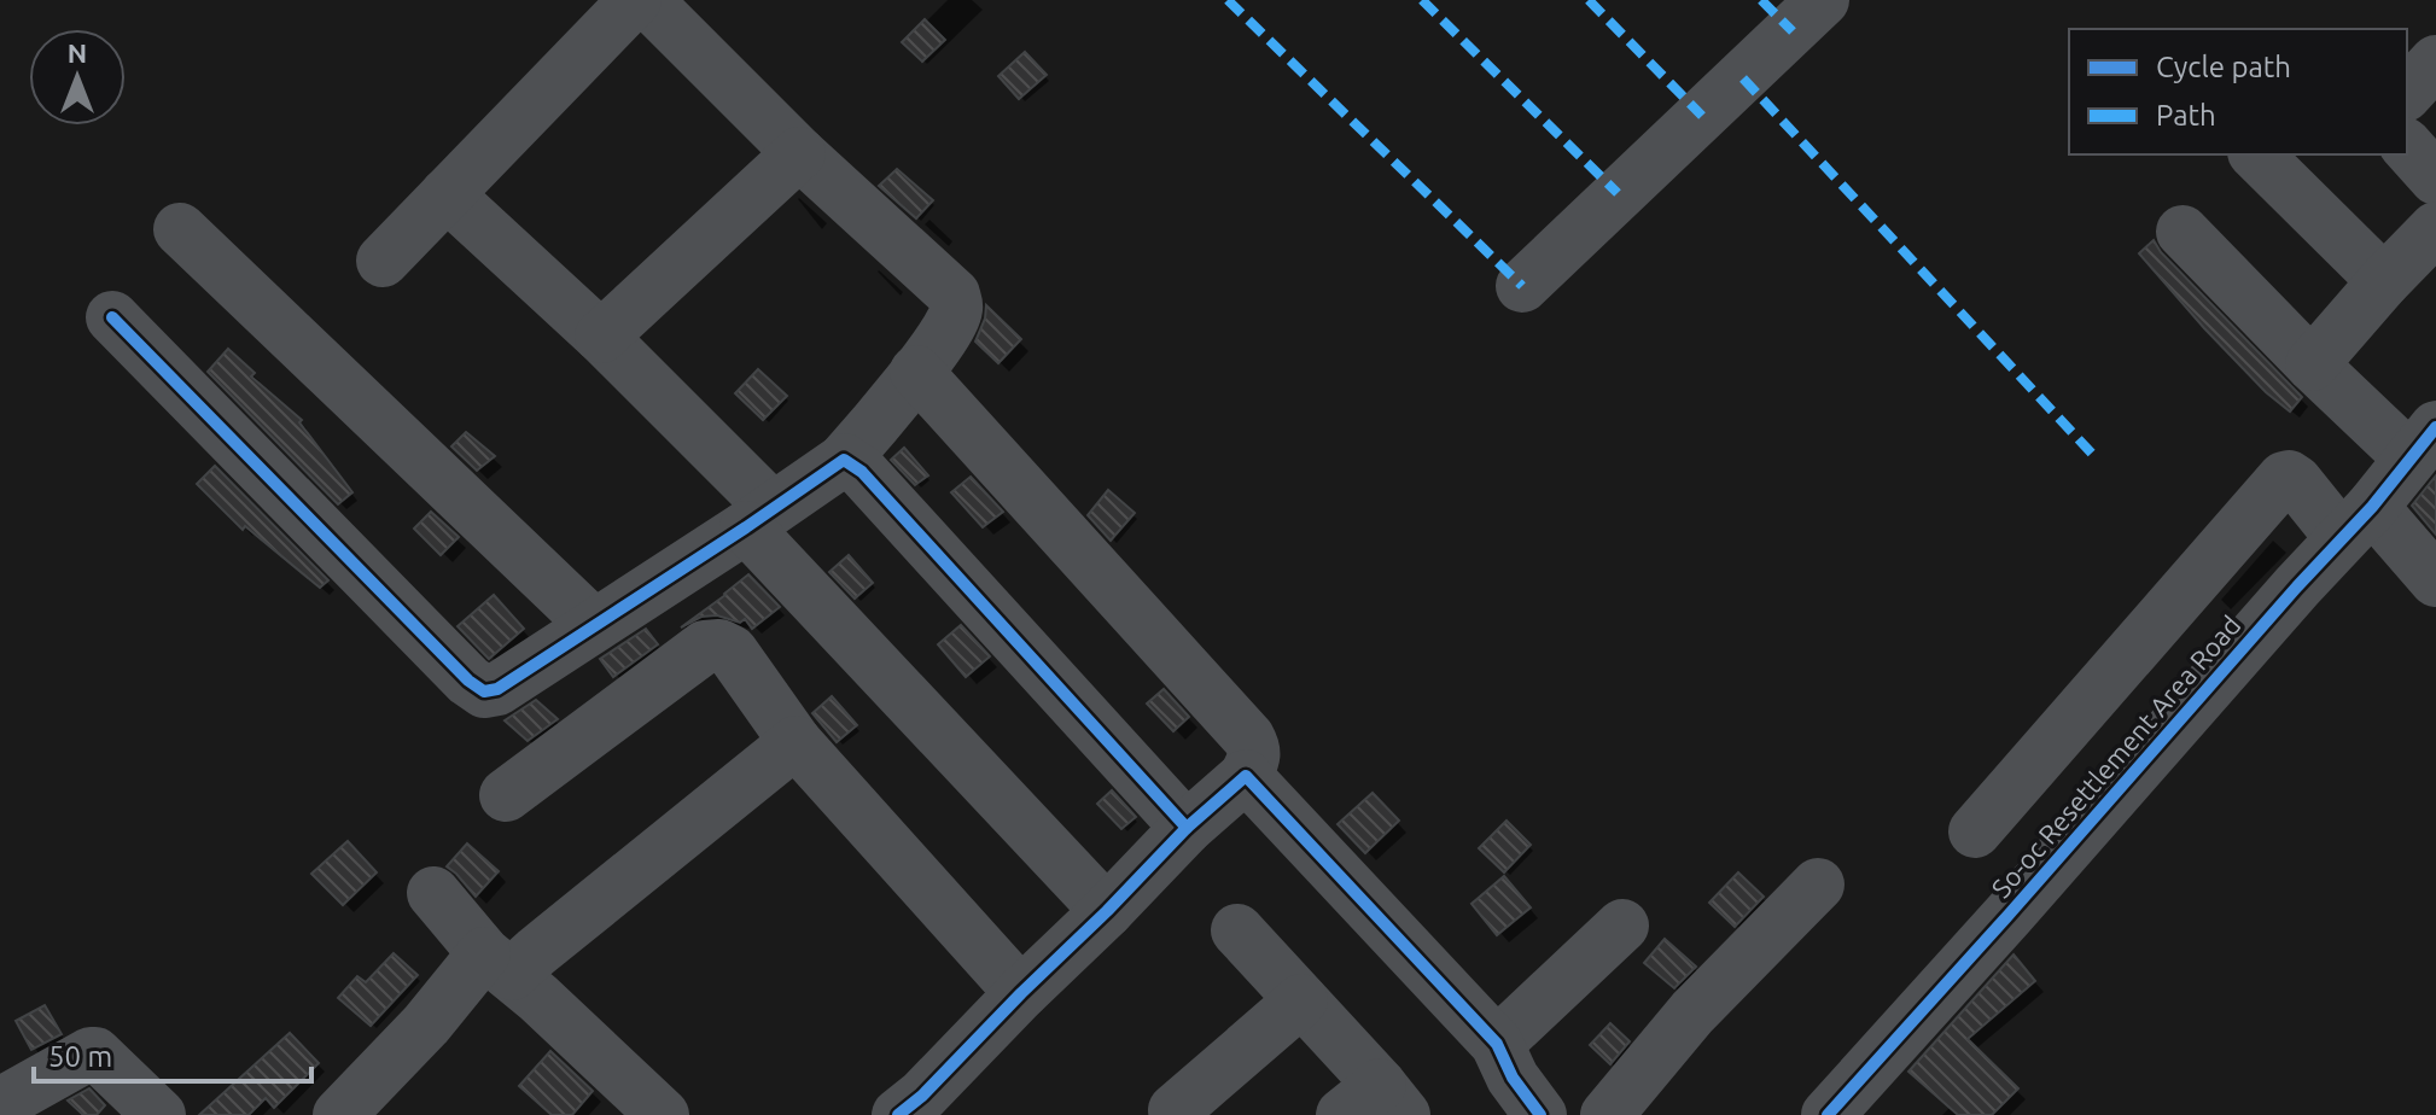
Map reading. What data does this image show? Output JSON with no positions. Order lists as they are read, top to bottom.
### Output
{
  "streets": {
    "street": ["So-oc Resettlement Area Road"]
  },
  "legend": ["Cycle path", "Path"],
  "scale_bar": "50 m",
  "north": "top"
}
